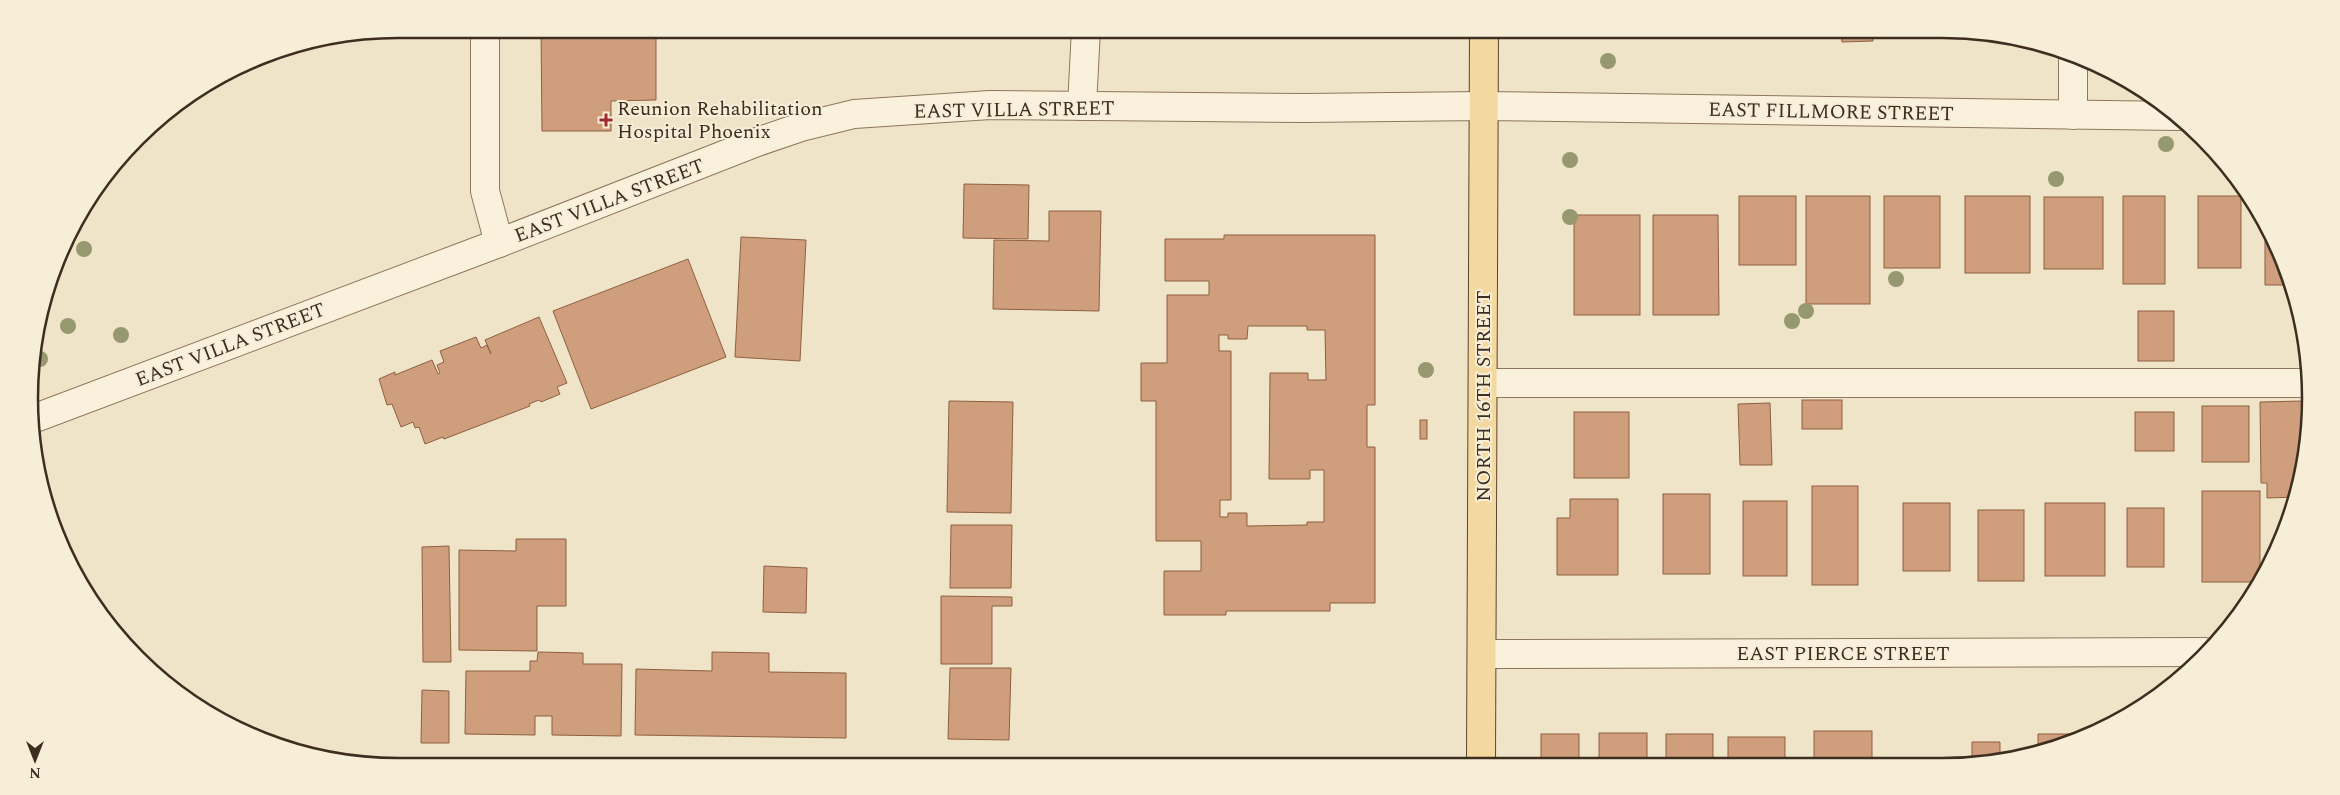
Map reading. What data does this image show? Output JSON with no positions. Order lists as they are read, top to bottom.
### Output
{
  "streets": {
    "main road": ["NORTH 16TH STREET"],
    "street": ["EAST VILLA STREET", "EAST FILLMORE STREET", "EAST PIERCE STREET"]
  },
  "crossings": [
    ["EAST VILLA STREET", "EAST FILLMORE STREET"],
    ["EAST VILLA STREET", "NORTH 16TH STREET"],
    ["EAST FILLMORE STREET", "NORTH 16TH STREET"],
    ["NORTH 16TH STREET", "EAST PIERCE STREET"]
  ],
  "places": {
    "health": ["Reunion Rehabilitation Hospital Phoenix"]
  },
  "north": "bottom"
}
